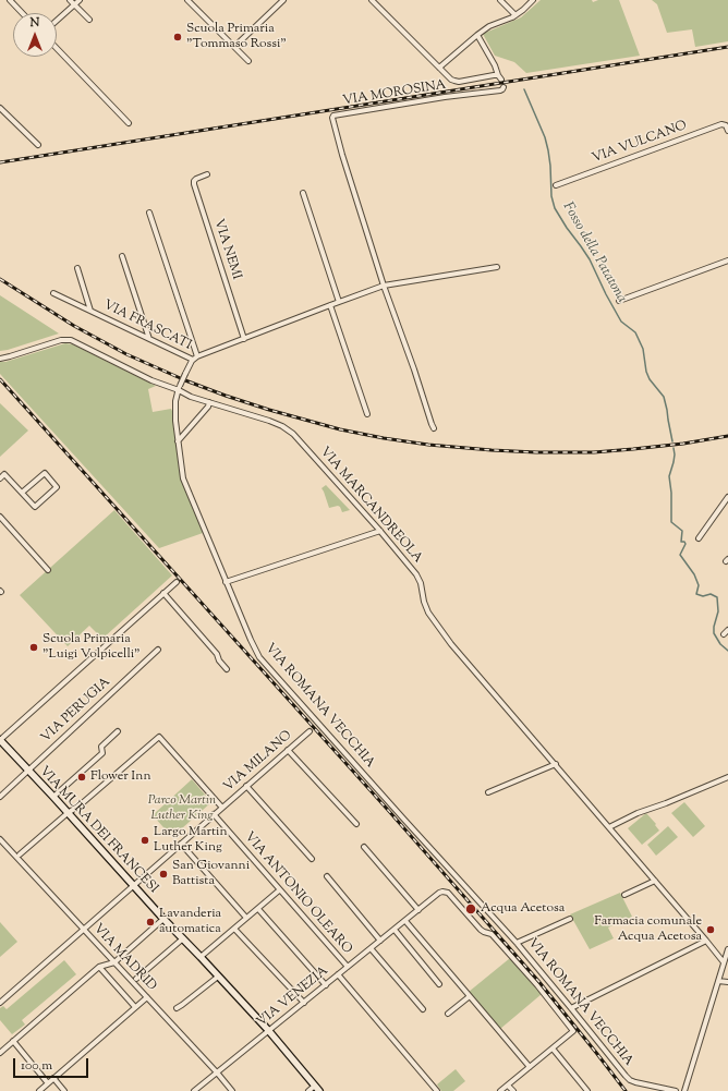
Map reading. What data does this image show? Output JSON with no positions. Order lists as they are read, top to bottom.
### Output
{
  "streets": {
    "street": [
      "VIA MOROSINA",
      "VIA VULCANO",
      "VIA NEMI",
      "VIA FRASCATI",
      "VIA MARCANDREOLA",
      "VIA ROMANA VECCHIA",
      "VIA PERUGIA",
      "VIA MILANO",
      "VIA MURA DEI FRANCESI",
      "VIA ANTONIO OLEARO",
      "VIA MADRID",
      "VIA VENEZIA"
    ]
  },
  "crossings": [
    ["VIA MARCANDREOLA", "VIA ROMANA VECCHIA"],
    ["VIA PERUGIA", "VIA MURA DEI FRANCESI"],
    ["VIA MILANO", "VIA MURA DEI FRANCESI"],
    ["VIA MILANO", "VIA ANTONIO OLEARO"],
    ["VIA MILANO", "VIA MADRID"],
    ["VIA MURA DEI FRANCESI", "VIA VENEZIA"],
    ["VIA ANTONIO OLEARO", "VIA VENEZIA"],
    ["VIA MADRID", "VIA VENEZIA"]
  ],
  "water": ["Fosso della Patatona"],
  "parks": ["Parco Martin Luther King"],
  "places": [
    "Scuola Primaria \"Tommaso Rossi\"",
    "Scuola Primaria \"Luigi Volpicelli\"",
    "Flower Inn",
    "Largo Martin Luther King",
    "San Giovanni Battista",
    "Acqua Acetosa",
    "Lavanderia automatica",
    "Farmacia comunale Acqua Acetosa"
  ],
  "scale_bar": "100 m",
  "north": "top"
}
